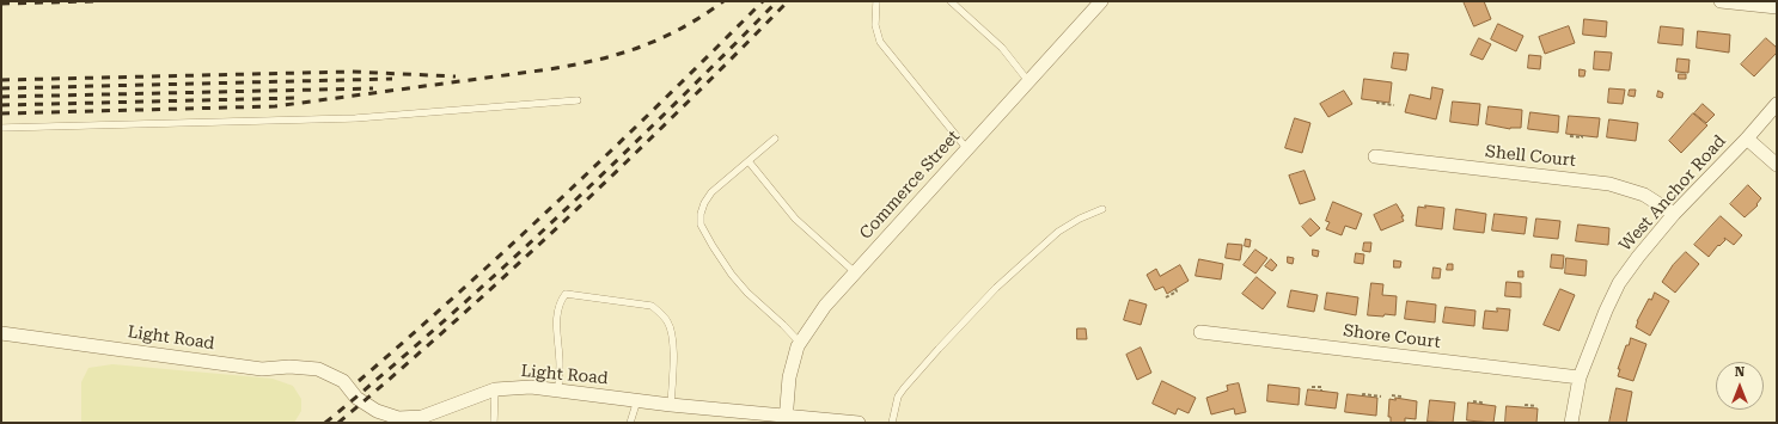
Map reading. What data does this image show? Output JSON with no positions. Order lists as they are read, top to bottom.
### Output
{
  "streets": {
    "street": [
      "Shell Court",
      "Commerce Street",
      "West Anchor Road",
      "Shore Court",
      "Light Road"
    ]
  },
  "crossings": [
    ["Shell Court", "West Anchor Road"],
    ["Commerce Street", "Light Road"],
    ["West Anchor Road", "Shore Court"]
  ],
  "north": "top"
}
